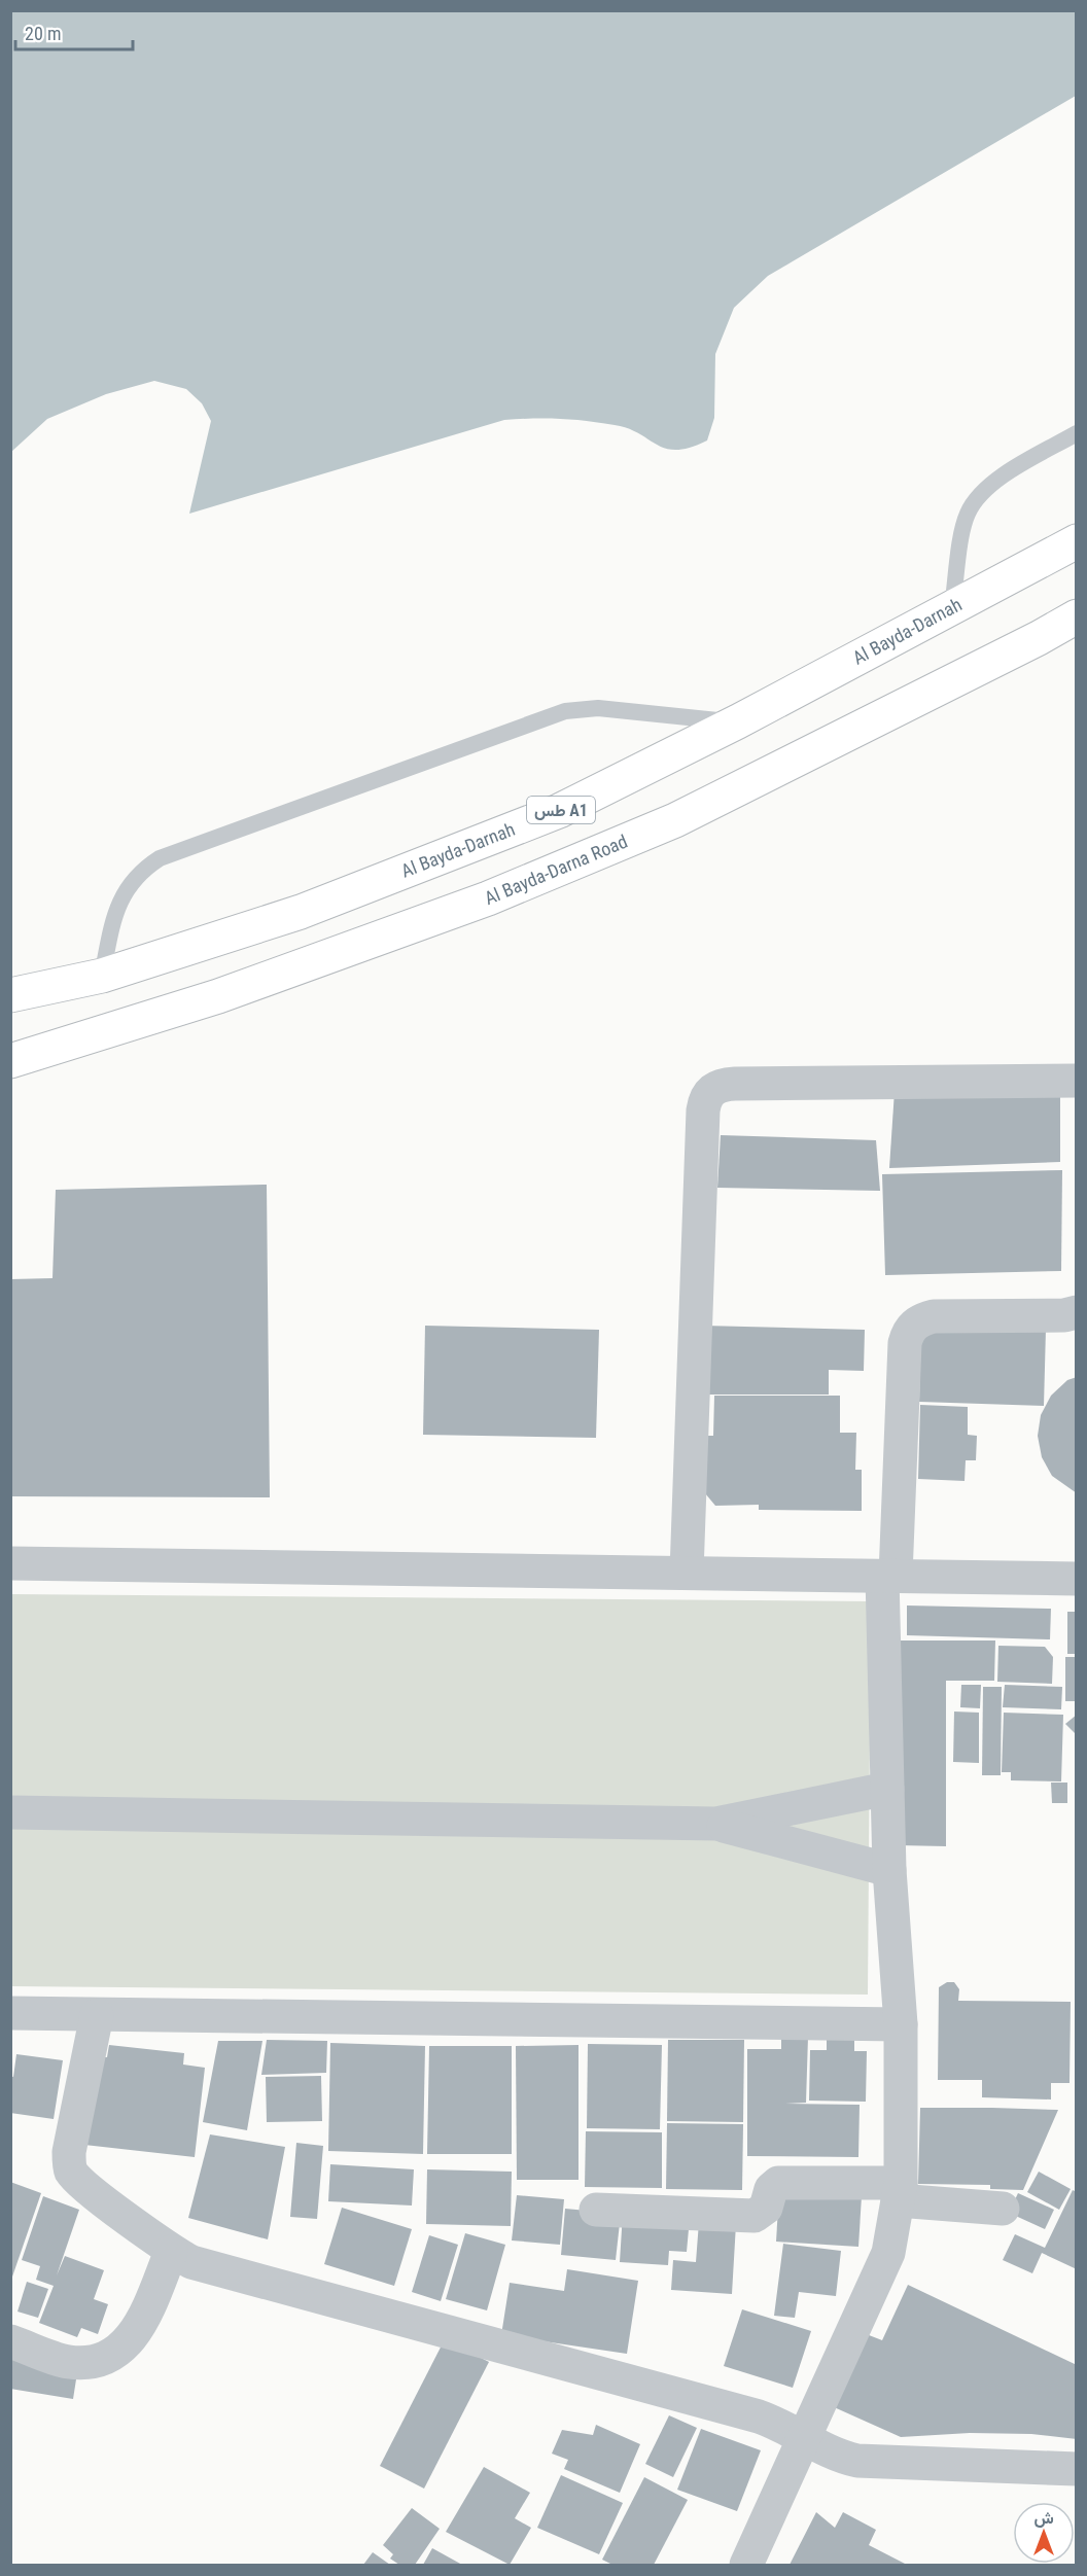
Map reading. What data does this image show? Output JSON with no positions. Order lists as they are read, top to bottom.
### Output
{
  "streets": {
    "highway": ["Al Bayda-Darnah", "طس A1", "Al Bayda-Darna Road"]
  },
  "scale_bar": "20 m",
  "north": "top"
}
